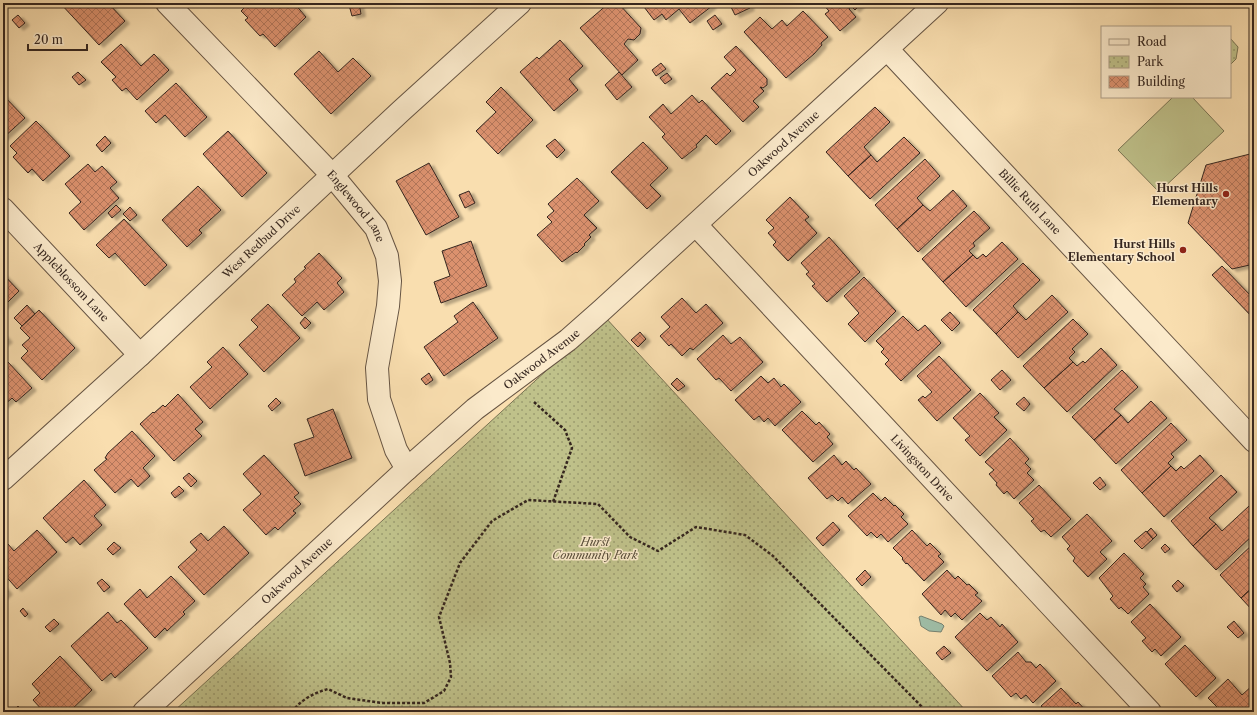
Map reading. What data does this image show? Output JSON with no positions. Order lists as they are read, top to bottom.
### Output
{
  "streets": {
    "street": [
      "Oakwood Avenue",
      "Billie Ruth Lane",
      "Englewood Lane",
      "West Redbud Drive",
      "Appleblossom Lane",
      "Livingston Drive"
    ]
  },
  "crossings": [
    ["Oakwood Avenue", "Billie Ruth Lane"],
    ["Oakwood Avenue", "Englewood Lane"],
    ["Oakwood Avenue", "Livingston Drive"],
    ["Englewood Lane", "West Redbud Drive"],
    ["West Redbud Drive", "Appleblossom Lane"]
  ],
  "parks": ["Hurst Community Park"],
  "places": ["Hurst Hills Elementary", "Hurst Hills Elementary School"],
  "legend": ["Road", "Park", "Building"],
  "scale_bar": "20 m"
}
